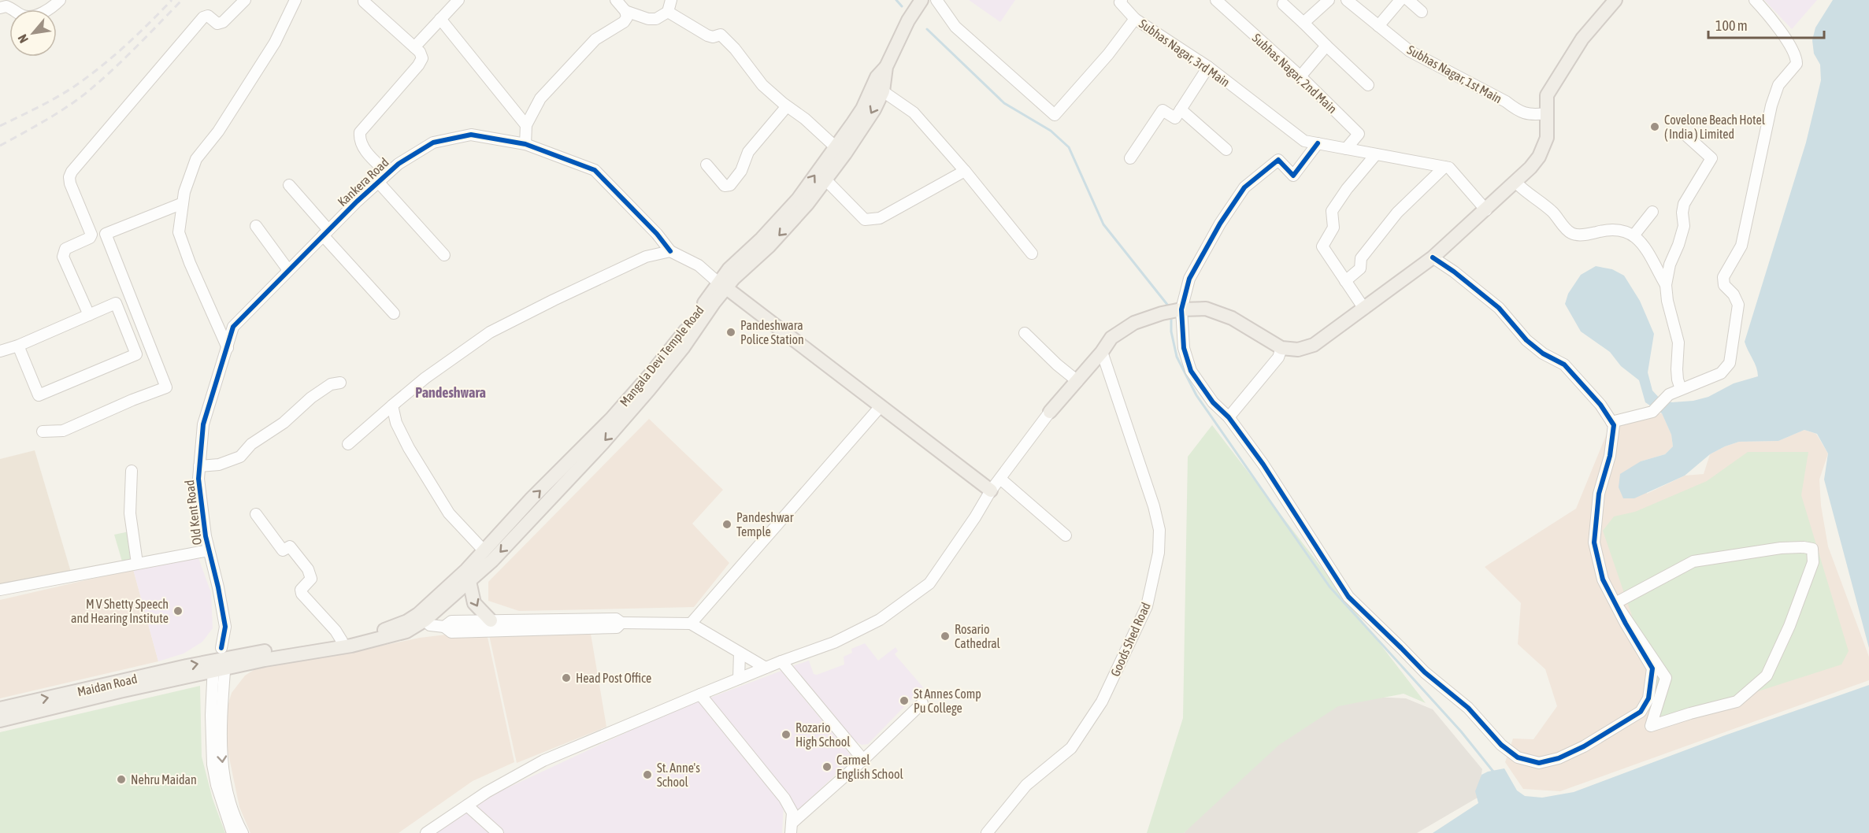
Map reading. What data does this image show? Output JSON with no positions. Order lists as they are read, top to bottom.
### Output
{
  "streets": {
    "main road": ["Mangala Devi Temple Road", "Maidan Road"],
    "street": [
      "Subhas Nagar, 3rd Main",
      "Subhas Nagar, 2nd Main",
      "Subhas Nagar, 1st Main",
      "Kankera Road",
      "Old Kent Road",
      "Goods Shed Road"
    ]
  },
  "crossings": [
    ["Subhas Nagar, 3rd Main", "Subhas Nagar, 2nd Main"],
    ["Kankera Road", "Old Kent Road"],
    ["Old Kent Road", "Maidan Road"]
  ],
  "districts": ["Pandeshwara"],
  "places": [
    "Covelone Beach Hotel ( India ) Limited",
    "Pandeshwara Police Station",
    "Pandeshwar Temple",
    "M V Shetty Speech and Hearing Institute",
    "Rosario Cathedral",
    "Head Post Office",
    "St Annes Comp Pu College",
    "Rozario High School",
    "Carmel English School",
    "St. Anne's School",
    "Nehru Maidan"
  ],
  "scale_bar": "100 m",
  "north": "bottom left"
}
